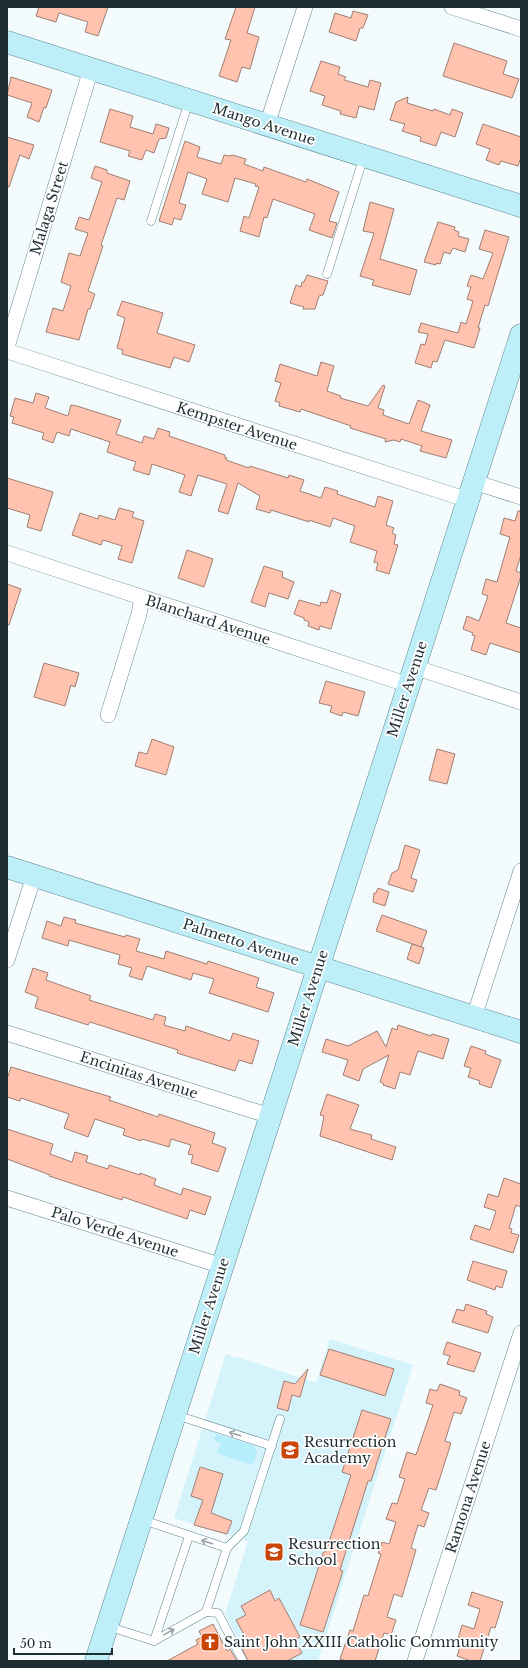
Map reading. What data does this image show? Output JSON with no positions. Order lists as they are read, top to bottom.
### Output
{
  "streets": {
    "street": [
      "Mango Avenue",
      "Malaga Street",
      "Kempster Avenue",
      "Blanchard Avenue",
      "Miller Avenue",
      "Palmetto Avenue",
      "Encinitas Avenue",
      "Palo Verde Avenue",
      "Ramona Avenue"
    ]
  },
  "crossings": [
    ["Mango Avenue", "Malaga Street"],
    ["Kempster Avenue", "Miller Avenue"],
    ["Blanchard Avenue", "Miller Avenue"],
    ["Miller Avenue", "Palmetto Avenue"],
    ["Miller Avenue", "Encinitas Avenue"],
    ["Miller Avenue", "Palo Verde Avenue"]
  ],
  "places": {
    "school or university": ["Resurrection Academy", "Resurrection School"],
    "church": ["Saint John XXIII Catholic Community"]
  },
  "scale_bar": "50 m"
}
